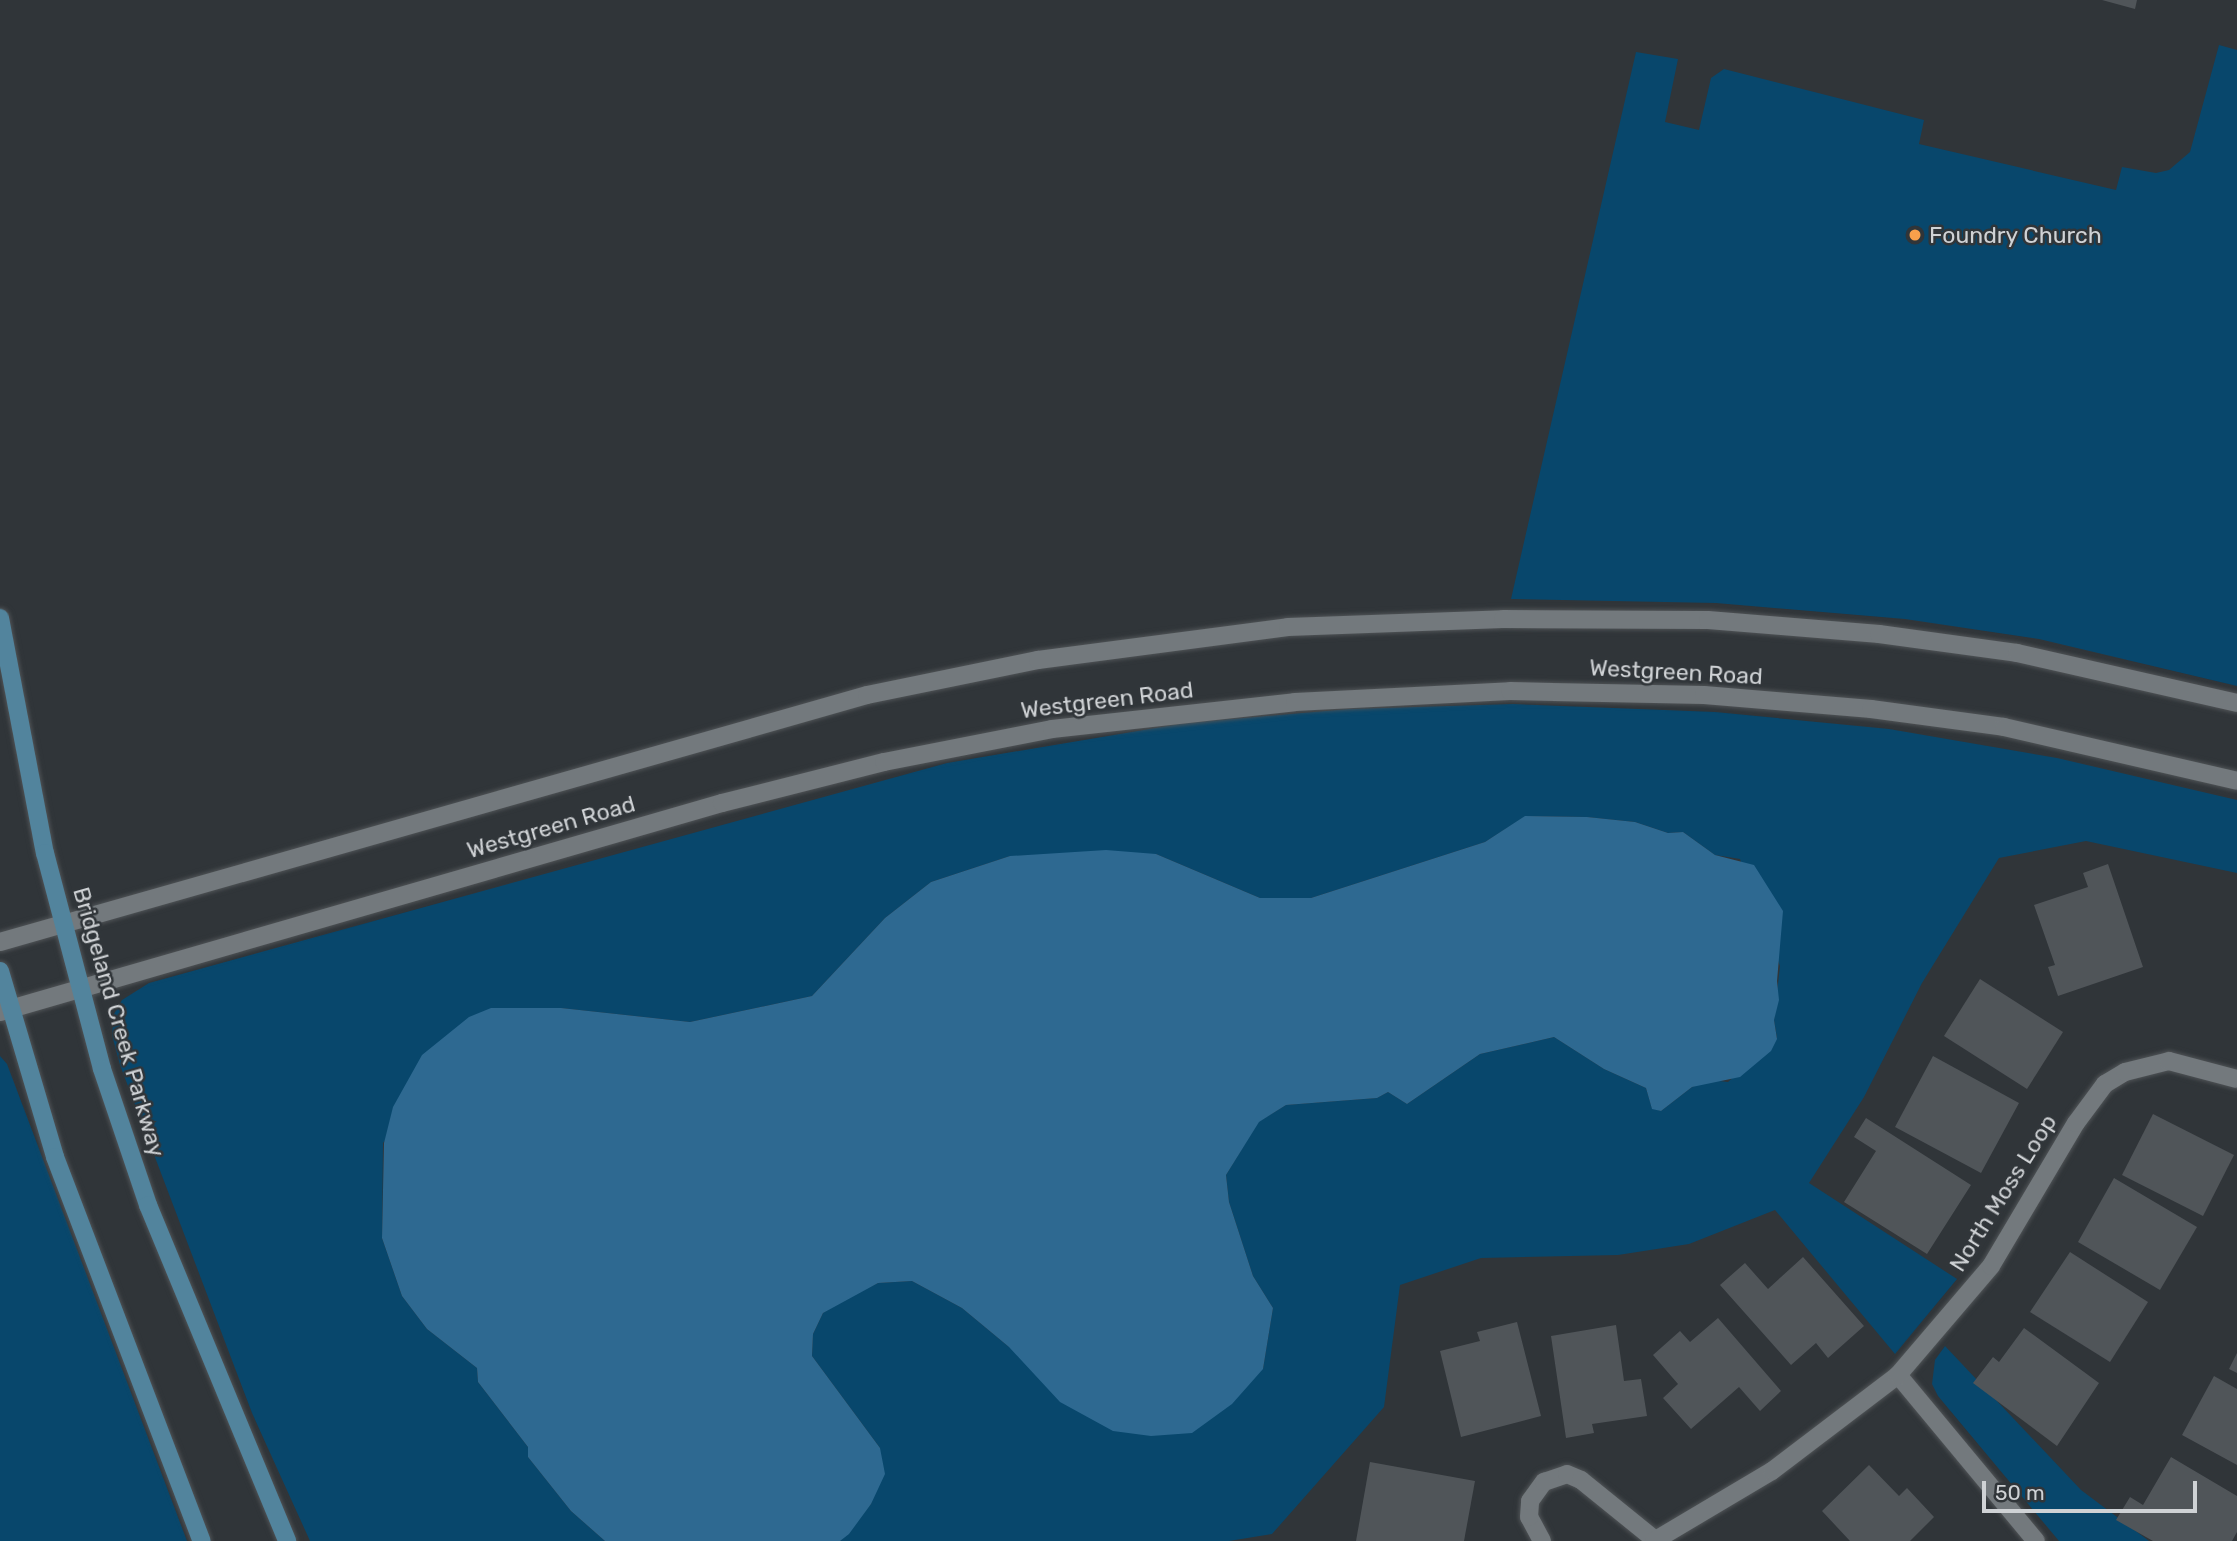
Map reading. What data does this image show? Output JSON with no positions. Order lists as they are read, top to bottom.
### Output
{
  "streets": {
    "main road": ["Bridgeland Creek Parkway"],
    "street": ["Westgreen Road", "North Moss Loop"]
  },
  "crossings": [
    ["Westgreen Road", "Bridgeland Creek Parkway"]
  ],
  "places": ["Foundry Church"],
  "scale_bar": "50 m"
}
